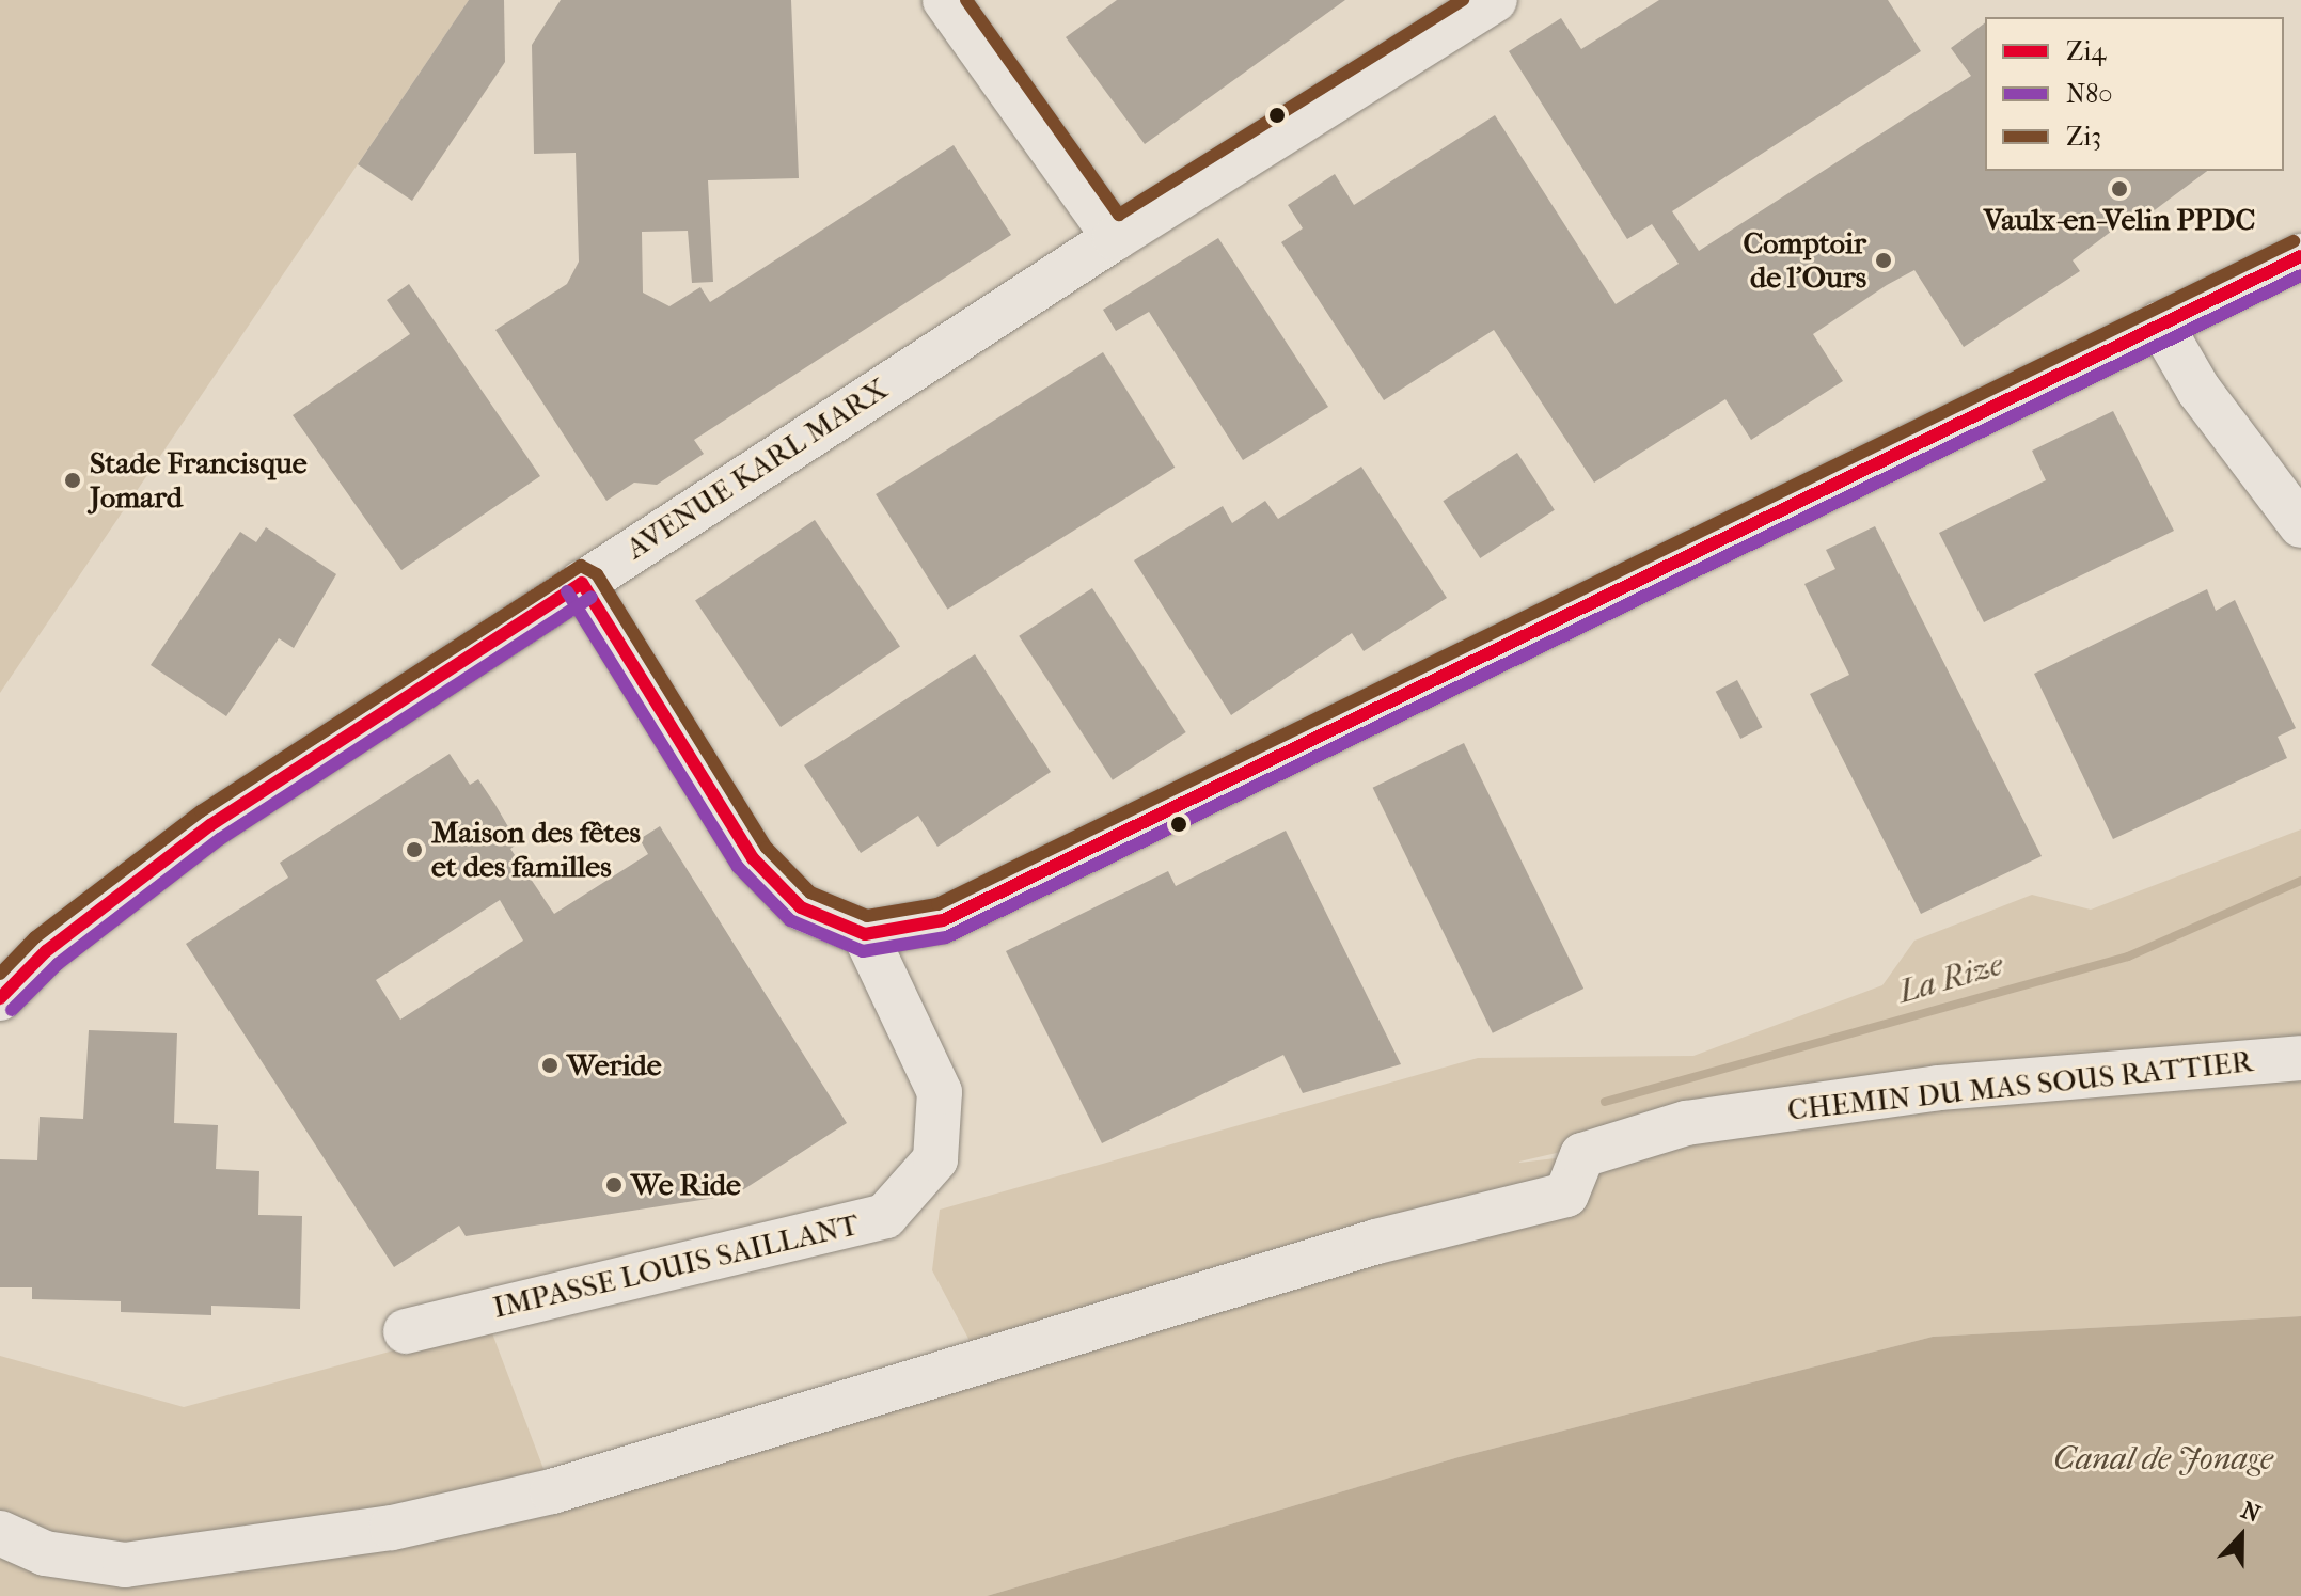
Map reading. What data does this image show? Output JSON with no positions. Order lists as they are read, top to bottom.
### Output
{
  "streets": {
    "street": ["AVENUE KARL MARX", "CHEMIN DU MAS SOUS RATTIER", "IMPASSE LOUIS SAILLANT"]
  },
  "water": ["La Rize", "Canal de Jonage"],
  "places": [
    "Vaulx-en-Velin PPDC",
    "Comptoir de l'Ours",
    "Stade Francisque Jomard",
    "Maison des fêtes et des familles",
    "Weride",
    "We Ride"
  ],
  "lines": ["transit line Zi3", "transit line Zi4", "transit line N80"],
  "legend": ["Zi4", "N80", "Zi3"],
  "north": "top"
}
